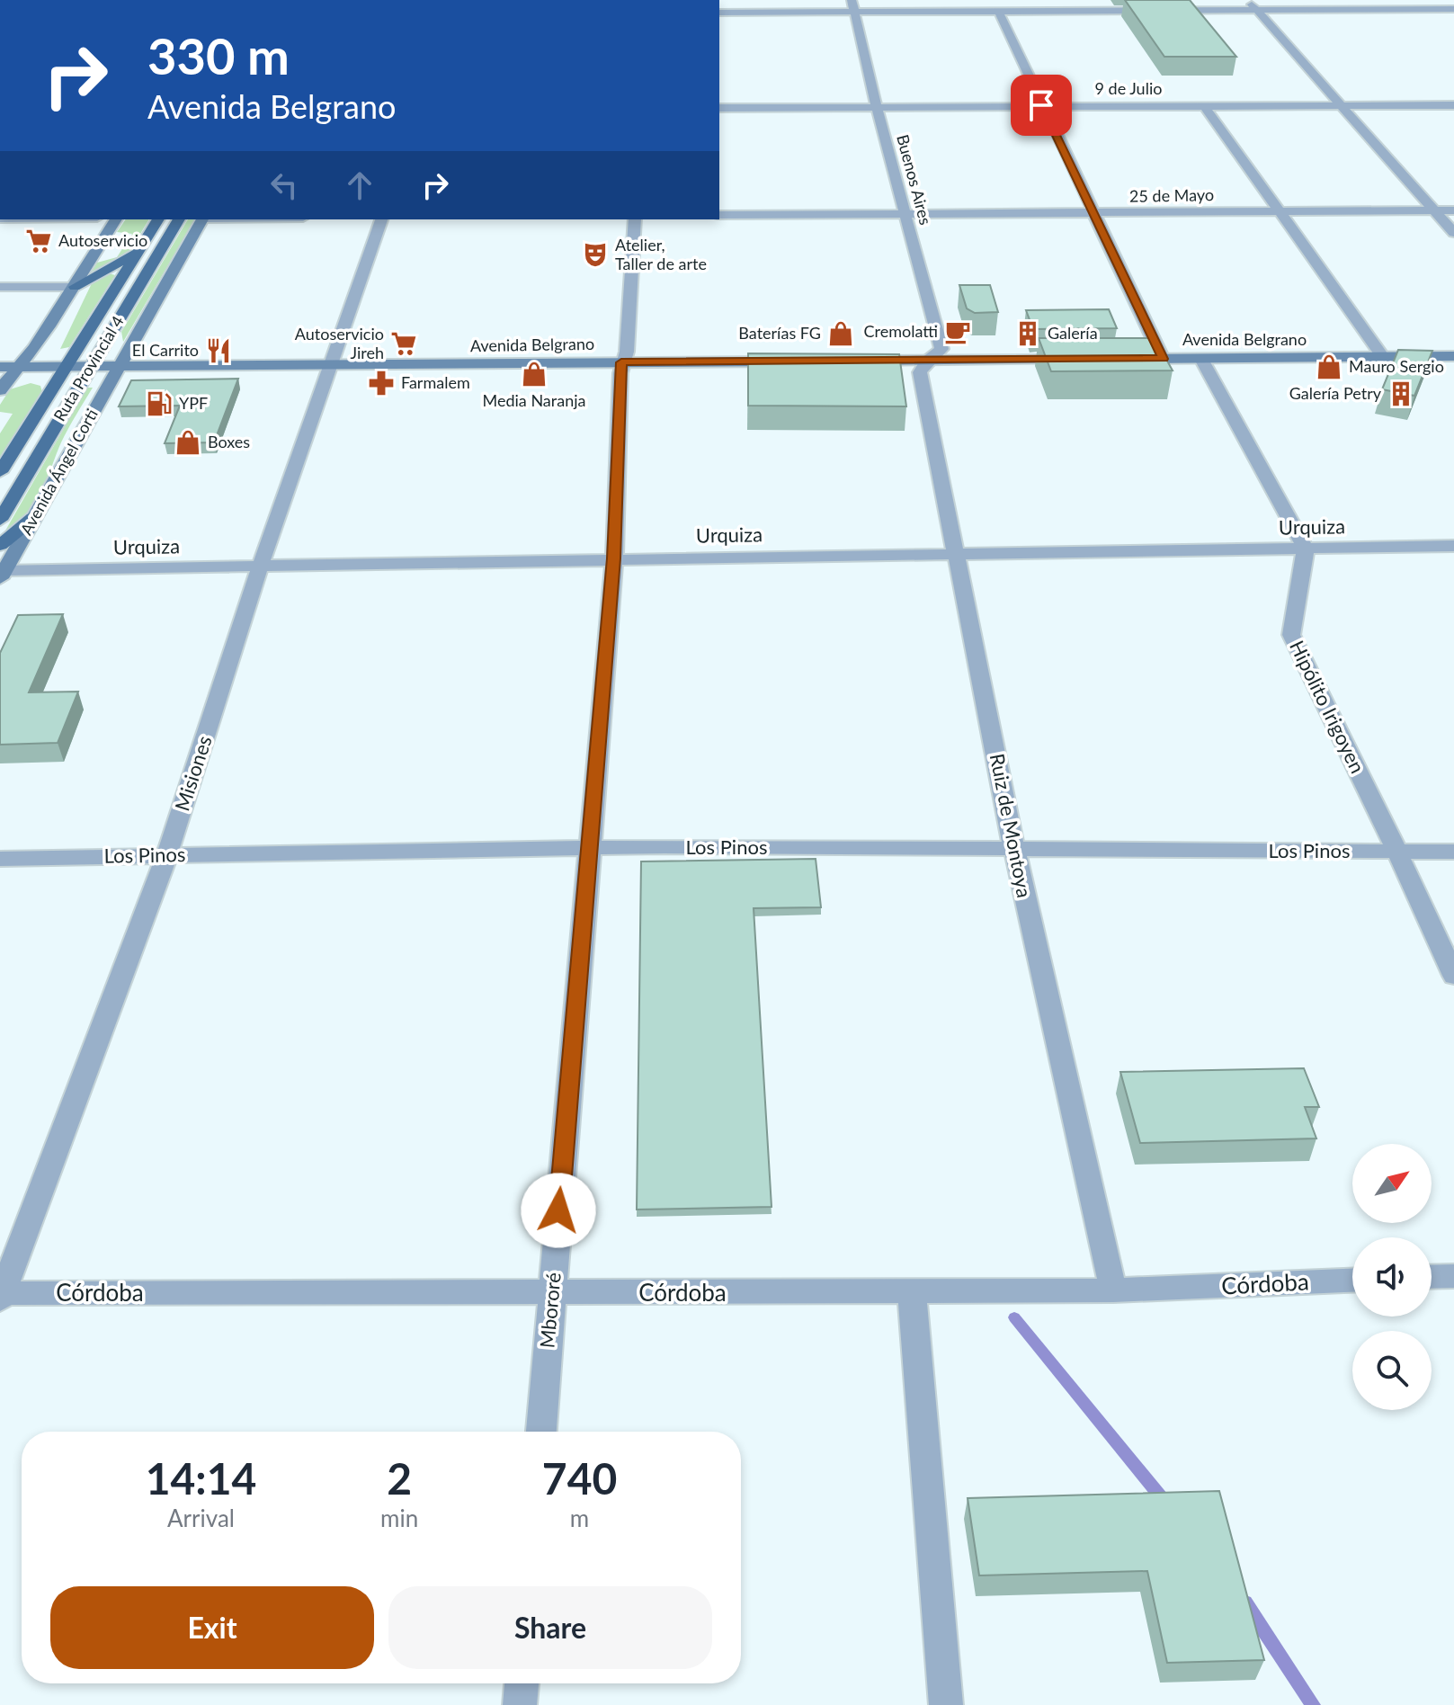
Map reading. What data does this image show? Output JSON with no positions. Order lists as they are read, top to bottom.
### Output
{
  "streets": {
    "main road": ["Avenida Belgrano", "Ruta Provincial 4", "Avenida Ángel Corti"],
    "street": [
      "9 de Julio",
      "Buenos Aires",
      "25 de Mayo",
      "Urquiza",
      "Hipólito Irigoyen",
      "Misiones",
      "Ruiz de Montoya",
      "Los Pinos",
      "Córdoba",
      "Mbororé"
    ]
  },
  "crossings": [
    ["9 de Julio", "Buenos Aires"],
    ["Buenos Aires", "25 de Mayo"],
    ["Buenos Aires", "Ruiz de Montoya"],
    ["Avenida Belgrano", "Ruta Provincial 4"],
    ["Avenida Belgrano", "Avenida Ángel Corti"],
    ["Avenida Belgrano", "Misiones"],
    ["Avenida Belgrano", "Mbororé"],
    ["Avenida Ángel Corti", "Urquiza"],
    ["Urquiza", "Hipólito Irigoyen"],
    ["Urquiza", "Misiones"],
    ["Urquiza", "Ruiz de Montoya"],
    ["Urquiza", "Mbororé"],
    ["Hipólito Irigoyen", "Los Pinos"],
    ["Misiones", "Los Pinos"],
    ["Misiones", "Córdoba"],
    ["Ruiz de Montoya", "Los Pinos"],
    ["Ruiz de Montoya", "Córdoba"],
    ["Los Pinos", "Mbororé"],
    ["Córdoba", "Mbororé"]
  ],
  "places": {
    "supermarket": ["Autoservicio", "Autoservicio Jireh"],
    "theatre": ["Atelier, Taller de arte"],
    "cafe": ["Cremolatti"],
    "shop": [
      "Baterías FG",
      "Mauro Sergio",
      "Media Naranja",
      "Boxes"
    ],
    "building": ["Galería", "Galería Petry"],
    "restaurant": ["El Carrito"],
    "pharmacy": ["Farmalem"],
    "fuel station": ["YPF"]
  },
  "north": "top right",
  "page": {
    "turn": ["330 m", "Avenida Belgrano"],
    "eta": [
      "14:14",
      "Arrival",
      "2",
      "min",
      "740",
      "m"
    ],
    "buttons": ["Exit", "Share"]
  }
}
